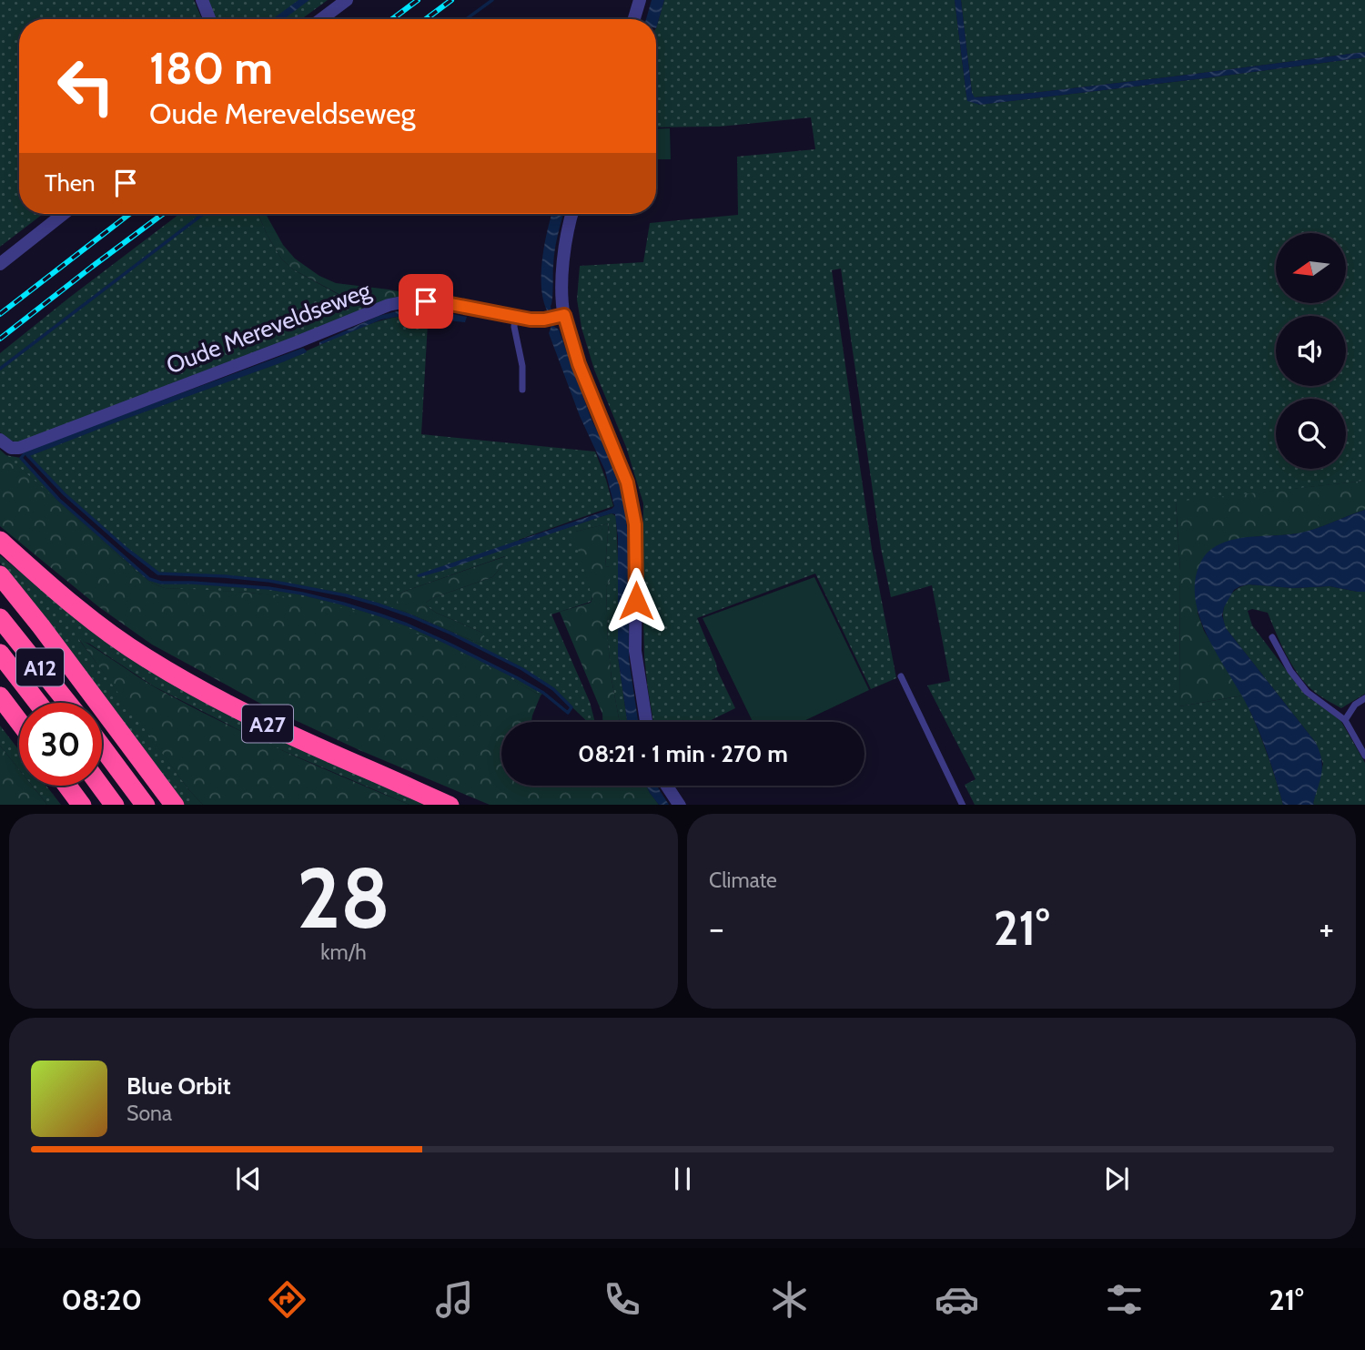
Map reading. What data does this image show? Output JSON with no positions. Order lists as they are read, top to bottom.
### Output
{
  "streets": {
    "highway": ["A12", "A27"],
    "street": ["Oude Mereveldseweg"]
  },
  "north": "left",
  "page": {
    "turn": ["180 m", "Oude Mereveldseweg"],
    "then": "Then",
    "limit": "30",
    "trip": "08:21 · 1 min · 270 m",
    "tile": [
      ["28", "km/h"],
      "Climate"
    ],
    "heat": ["−", "21°", "+"],
    "song": ["Blue Orbit", "Sona"],
    "tabs": ["08:20", "21°"]
  }
}
